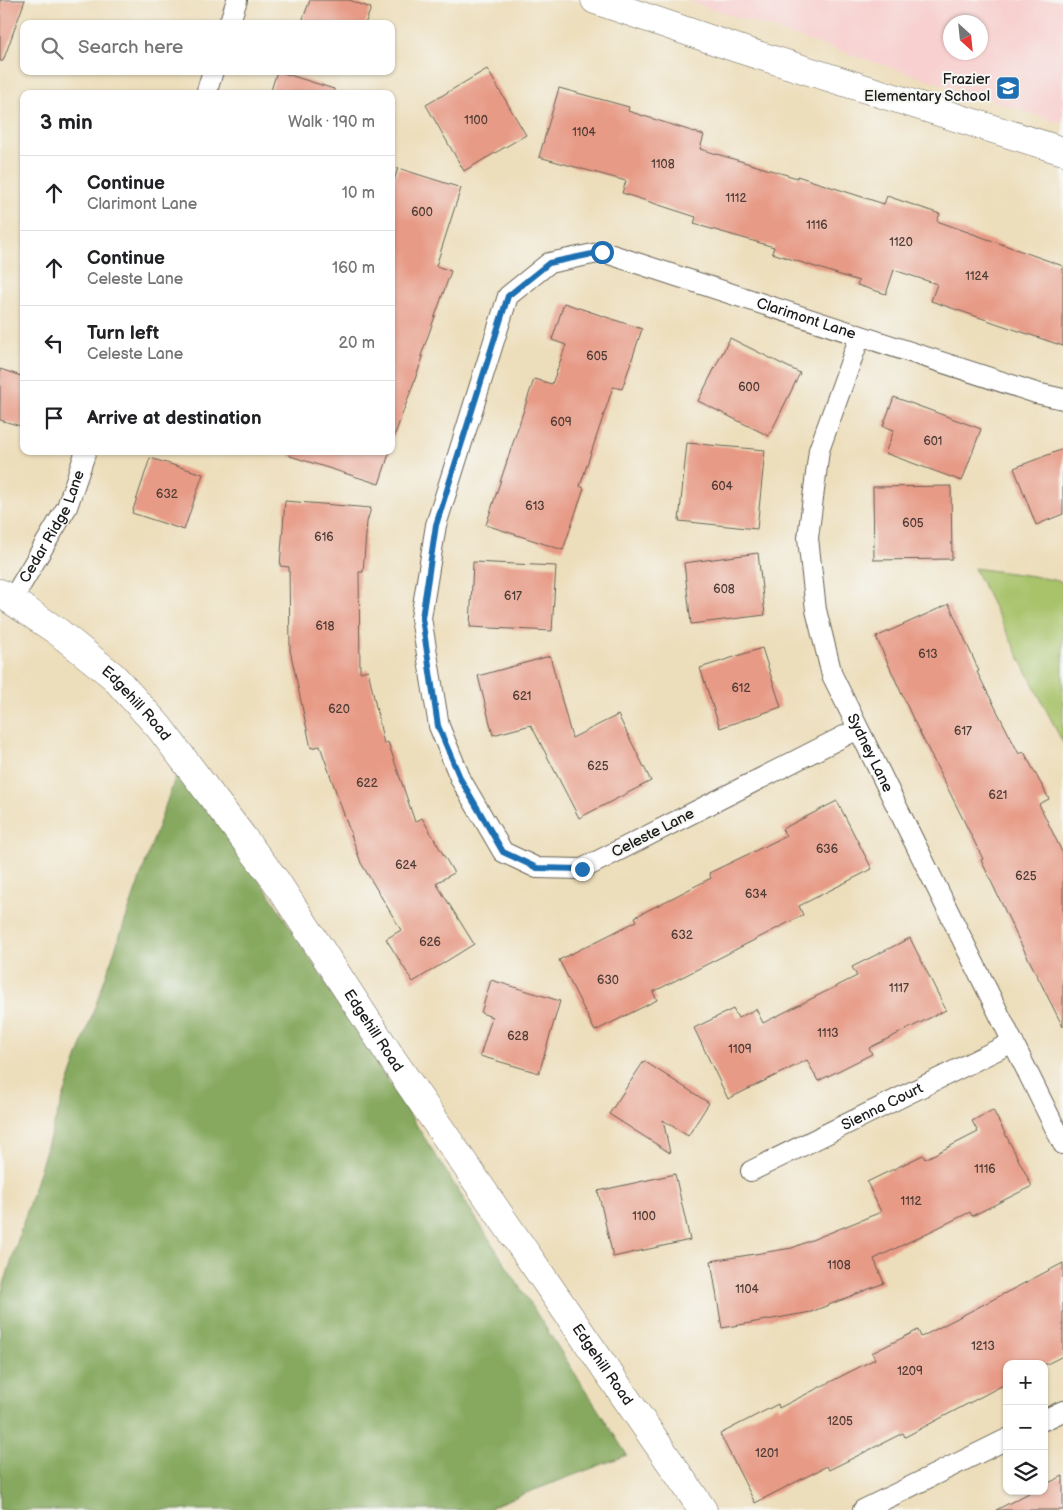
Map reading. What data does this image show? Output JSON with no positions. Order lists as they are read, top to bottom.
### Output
{
  "streets": {
    "street": [
      "Clarimont Lane",
      "Cedar Ridge Lane",
      "Edgehill Road",
      "Sydney Lane",
      "Celeste Lane",
      "Sienna Court"
    ]
  },
  "crossings": [
    ["Clarimont Lane", "Sydney Lane"],
    ["Clarimont Lane", "Celeste Lane"],
    ["Cedar Ridge Lane", "Edgehill Road"],
    ["Sydney Lane", "Celeste Lane"],
    ["Sydney Lane", "Sienna Court"]
  ],
  "places": {
    "school or university": ["Frazier Elementary School"]
  },
  "house_numbers": [
    "1100",
    "1104",
    "1108",
    "1112",
    "600",
    "1116",
    "1120",
    "1124",
    "605",
    "600",
    "609",
    "601",
    "604",
    "632",
    "613",
    "605",
    "616",
    "608",
    "617",
    "618",
    "613",
    "612",
    "621",
    "620",
    "617",
    "625",
    "622",
    "621",
    "636",
    "624",
    "625",
    "634",
    "632",
    "626",
    "630",
    "1117",
    "1113",
    "628",
    "1109",
    "1116",
    "1112",
    "1100",
    "1108",
    "1104",
    "1213",
    "1209",
    "1205",
    "1201"
  ],
  "north": "bottom right",
  "page": {
    "search": "Search here",
    "heading": ["3 min", "Walk · 190 m"],
    "list": [
      ["Continue", "Clarimont Lane", "10 m"],
      ["Continue", "Celeste Lane", "160 m"],
      ["Turn left", "Celeste Lane", "20 m"],
      "Arrive at destination"
    ],
    "map_buttons": ["+", "−"]
  }
}
